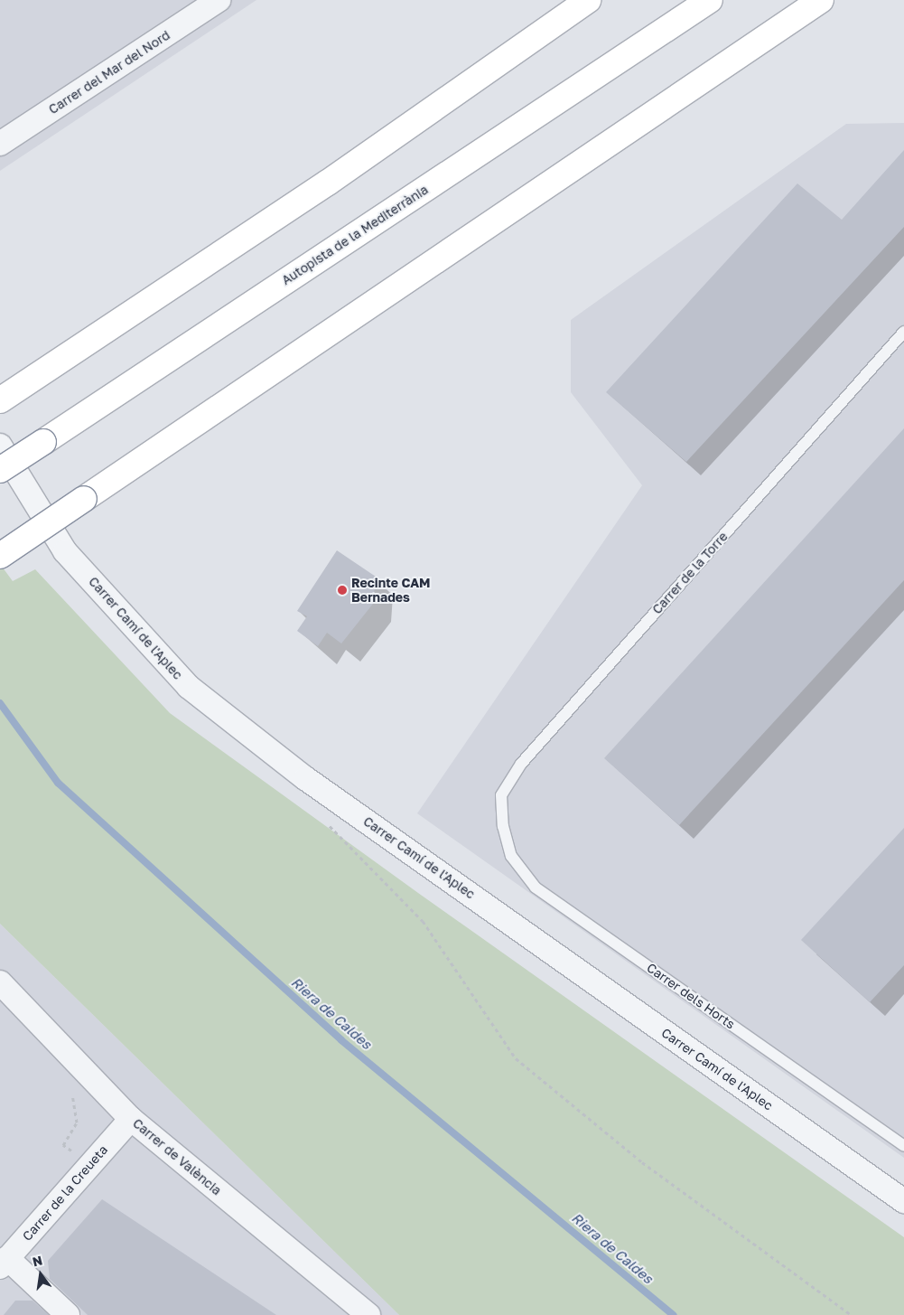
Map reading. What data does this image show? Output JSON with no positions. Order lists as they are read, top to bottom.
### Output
{
  "streets": {
    "highway": ["Autopista de la Mediterrània"],
    "street": [
      "Carrer del Mar del Nord",
      "Carrer Camí de l'Aplec",
      "Carrer de València",
      "Carrer de la Creueta"
    ],
    "lane": ["Carrer de la Torre", "Carrer dels Horts"]
  },
  "crossings": [
    ["Carrer de la Torre", "Carrer dels Horts"],
    ["Carrer de València", "Carrer de la Creueta"]
  ],
  "water": ["Riera de Caldes"],
  "places": ["Recinte CAM Bernades"],
  "north": "top"
}
